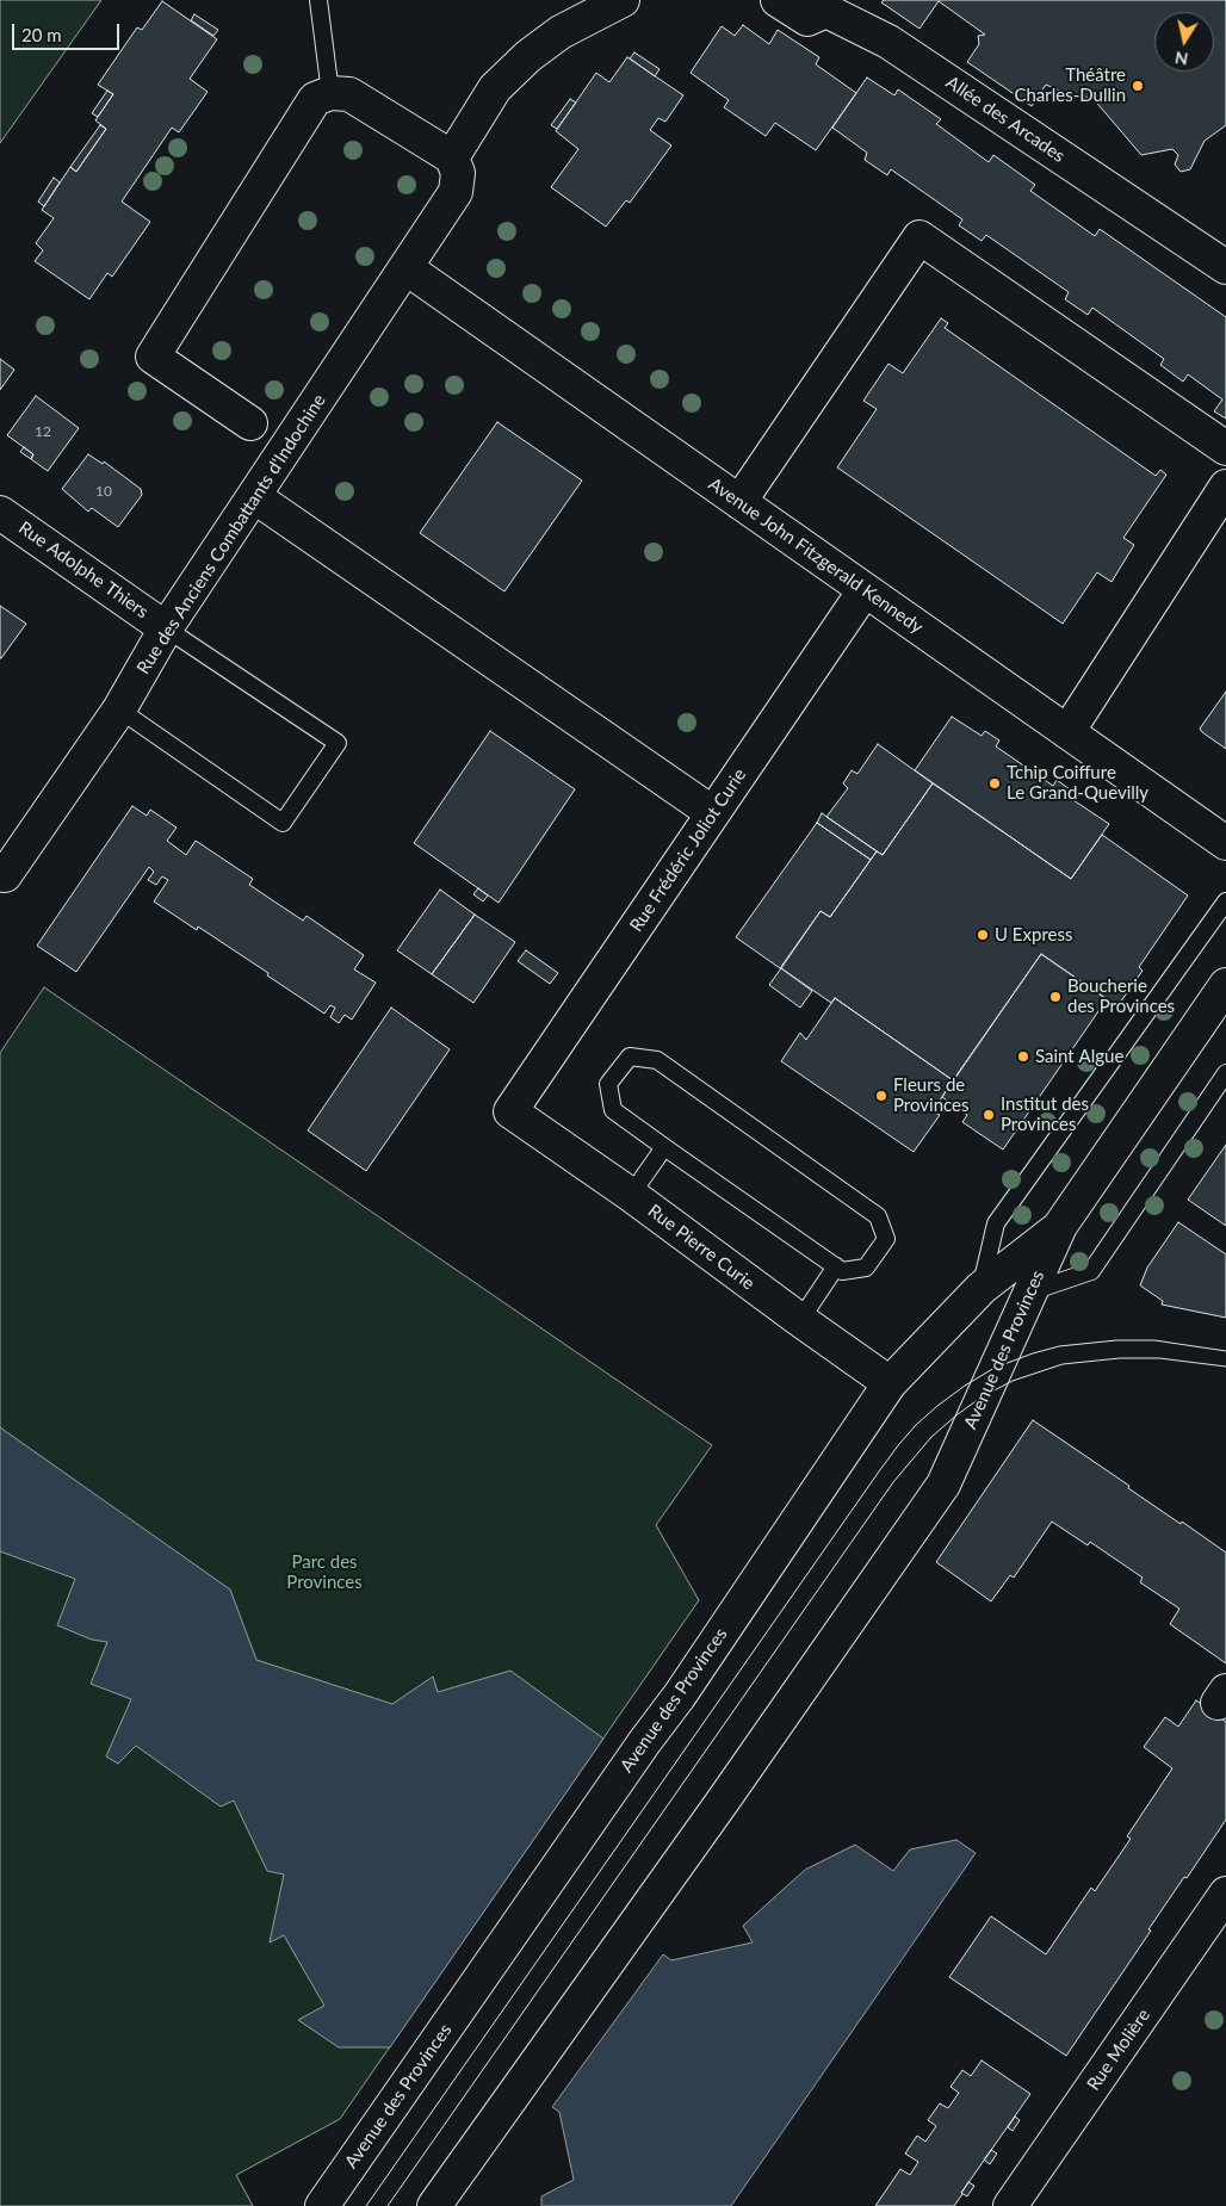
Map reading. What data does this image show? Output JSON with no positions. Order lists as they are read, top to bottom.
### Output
{
  "streets": {
    "street": [
      "Allée des Arcades",
      "Rue des Anciens Combattants d'Indochine",
      "Avenue John Fitzgerald Kennedy",
      "Rue Adolphe Thiers",
      "Rue Frédéric Joliot Curie",
      "Rue Pierre Curie",
      "Avenue des Provinces",
      "Rue Molière"
    ]
  },
  "crossings": [
    ["Rue des Anciens Combattants d'Indochine", "Avenue John Fitzgerald Kennedy"],
    ["Rue des Anciens Combattants d'Indochine", "Rue Adolphe Thiers"],
    ["Avenue John Fitzgerald Kennedy", "Rue Frédéric Joliot Curie"],
    ["Rue Frédéric Joliot Curie", "Rue Pierre Curie"],
    ["Rue Pierre Curie", "Avenue des Provinces"]
  ],
  "parks": ["Parc des Provinces"],
  "places": [
    "Théâtre Charles-Dullin",
    "Tchip Coiffure Le Grand-Quevilly",
    "U Express",
    "Boucherie des Provinces",
    "Saint Algue",
    "Fleurs de Provinces",
    "Institut des Provinces"
  ],
  "house_numbers": ["12", "10"],
  "scale_bar": "20 m",
  "north": "bottom"
}
